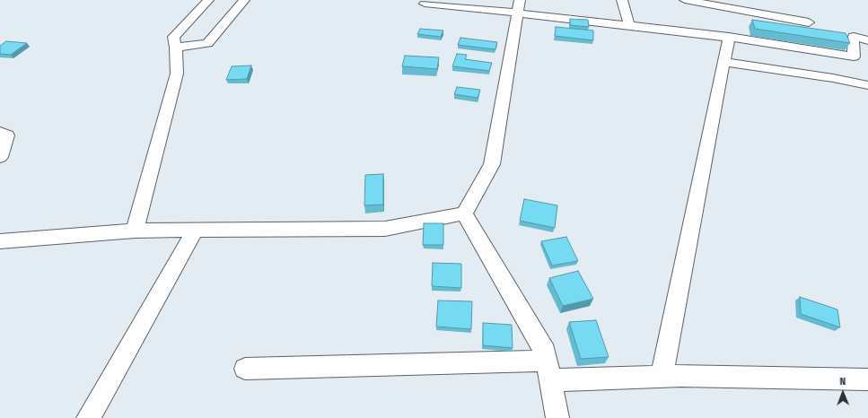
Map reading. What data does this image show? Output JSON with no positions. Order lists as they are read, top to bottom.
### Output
{
  "north": "top"
}
